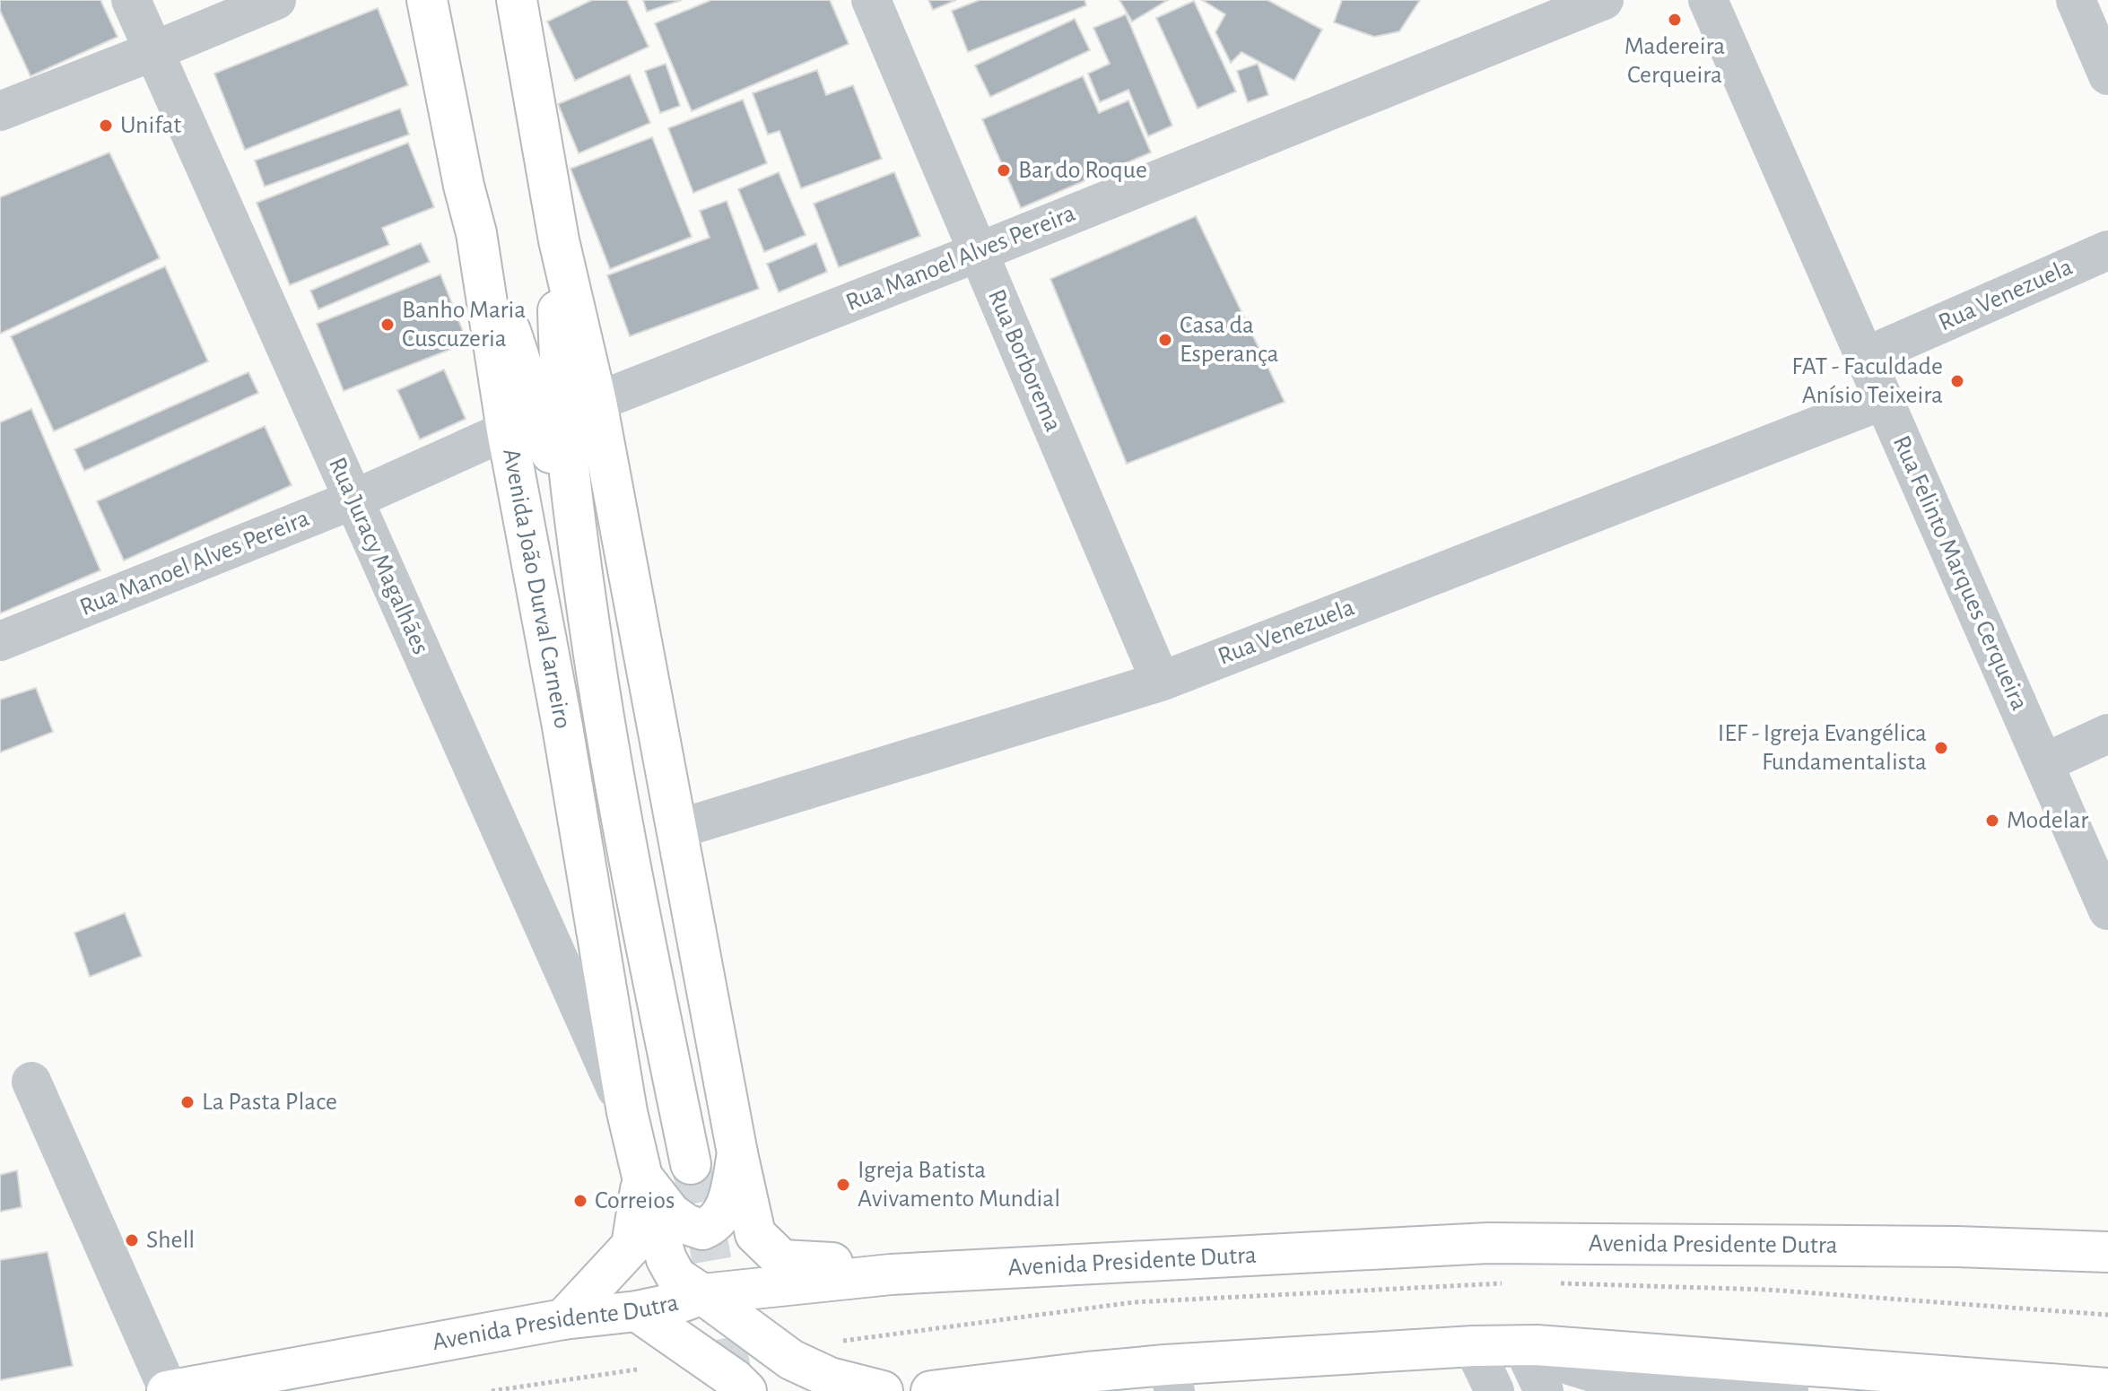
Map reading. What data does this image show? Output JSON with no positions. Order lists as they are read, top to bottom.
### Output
{
  "streets": {
    "main road": ["Avenida João Durval Carneiro", "Avenida Presidente Dutra"],
    "street": [
      "Rua Manoel Alves Pereira",
      "Rua Venezuela",
      "Rua Borborema",
      "Rua Juracy Magalhães",
      "Rua Felinto Marques Cerqueira"
    ]
  },
  "crossings": [
    ["Rua Manoel Alves Pereira", "Rua Borborema"],
    ["Rua Manoel Alves Pereira", "Rua Juracy Magalhães"],
    ["Rua Manoel Alves Pereira", "Avenida João Durval Carneiro"],
    ["Rua Venezuela", "Rua Borborema"],
    ["Rua Venezuela", "Rua Felinto Marques Cerqueira"],
    ["Rua Juracy Magalhães", "Avenida João Durval Carneiro"],
    ["Avenida João Durval Carneiro", "Avenida Presidente Dutra"]
  ],
  "places": [
    "Madereira Cerqueira",
    "Unifat",
    "Bar do Roque",
    "Banho Maria Cuscuzeria",
    "Casa da Esperança",
    "FAT - Faculdade Anísio Teixeira",
    "IEF - Igreja Evangélica Fundamentalista",
    "Modelar",
    "La Pasta Place",
    "Igreja Batista Avivamento Mundial",
    "Correios",
    "Shell"
  ]
}
